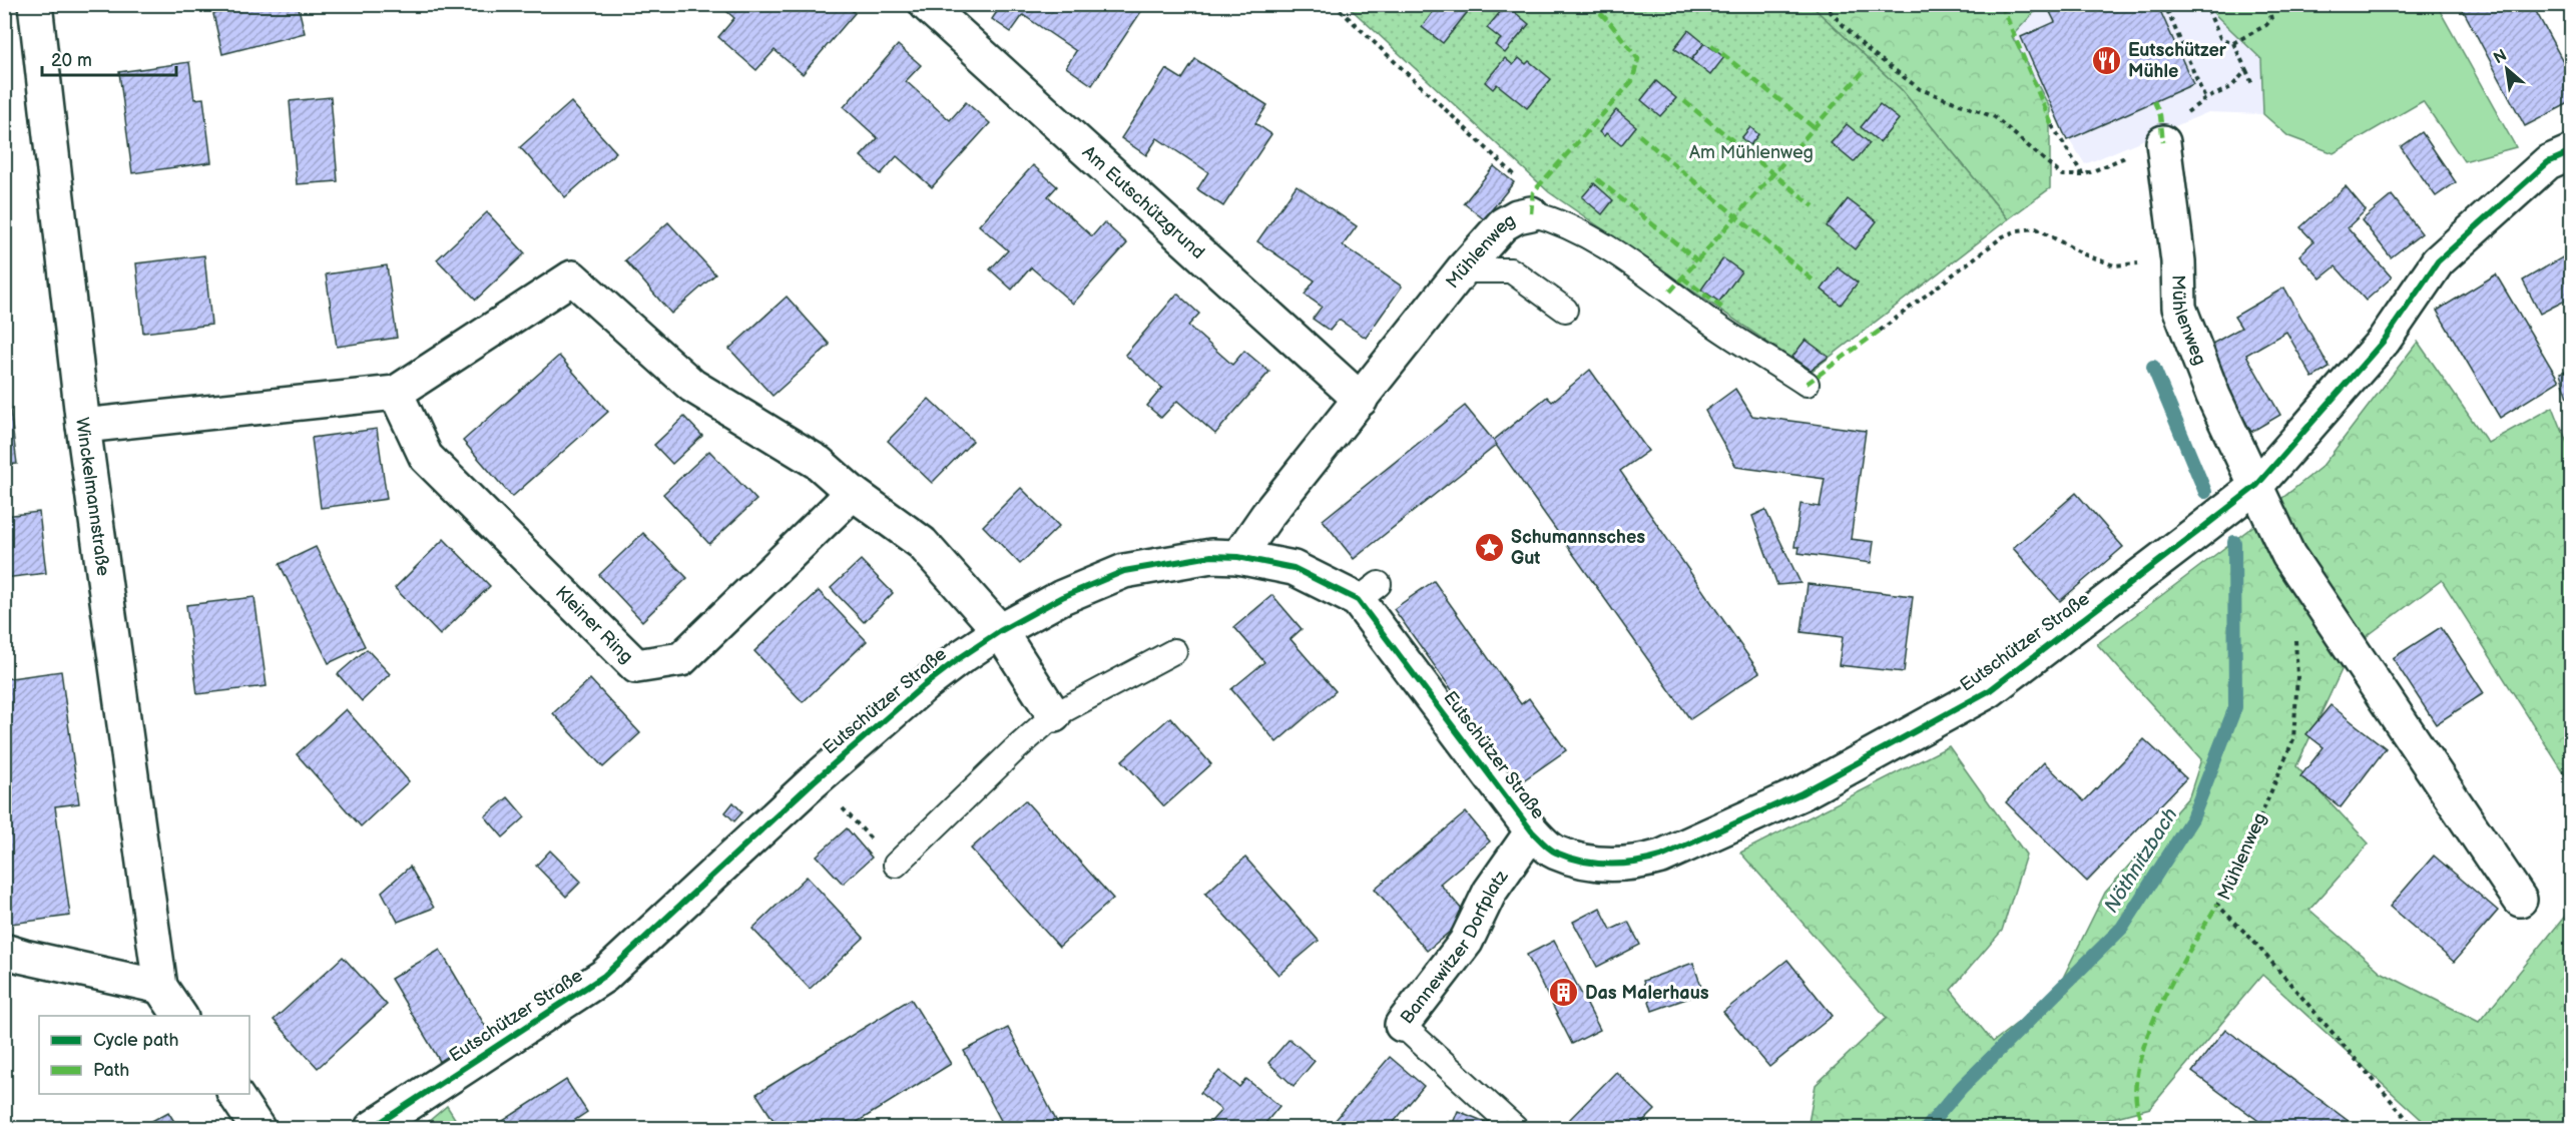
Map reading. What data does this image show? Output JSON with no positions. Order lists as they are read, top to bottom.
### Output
{
  "streets": {
    "street": [
      "Am Eutschützgrund",
      "Mühlenweg",
      "Winckelmannstraße",
      "Kleiner Ring",
      "Eutschützer Straße",
      "Bannewitzer Dorfplatz"
    ]
  },
  "crossings": [
    ["Am Eutschützgrund", "Mühlenweg"],
    ["Mühlenweg", "Eutschützer Straße"],
    ["Eutschützer Straße", "Bannewitzer Dorfplatz"]
  ],
  "water": ["Nöthnitzbach"],
  "parks": ["Am Mühlenweg"],
  "places": {
    "restaurant": ["Eutschützer Mühle"],
    "place": ["Schumannsches Gut"],
    "building": ["Das Malerhaus"]
  },
  "legend": ["Cycle path", "Path"],
  "scale_bar": "20 m",
  "north": "top left"
}
